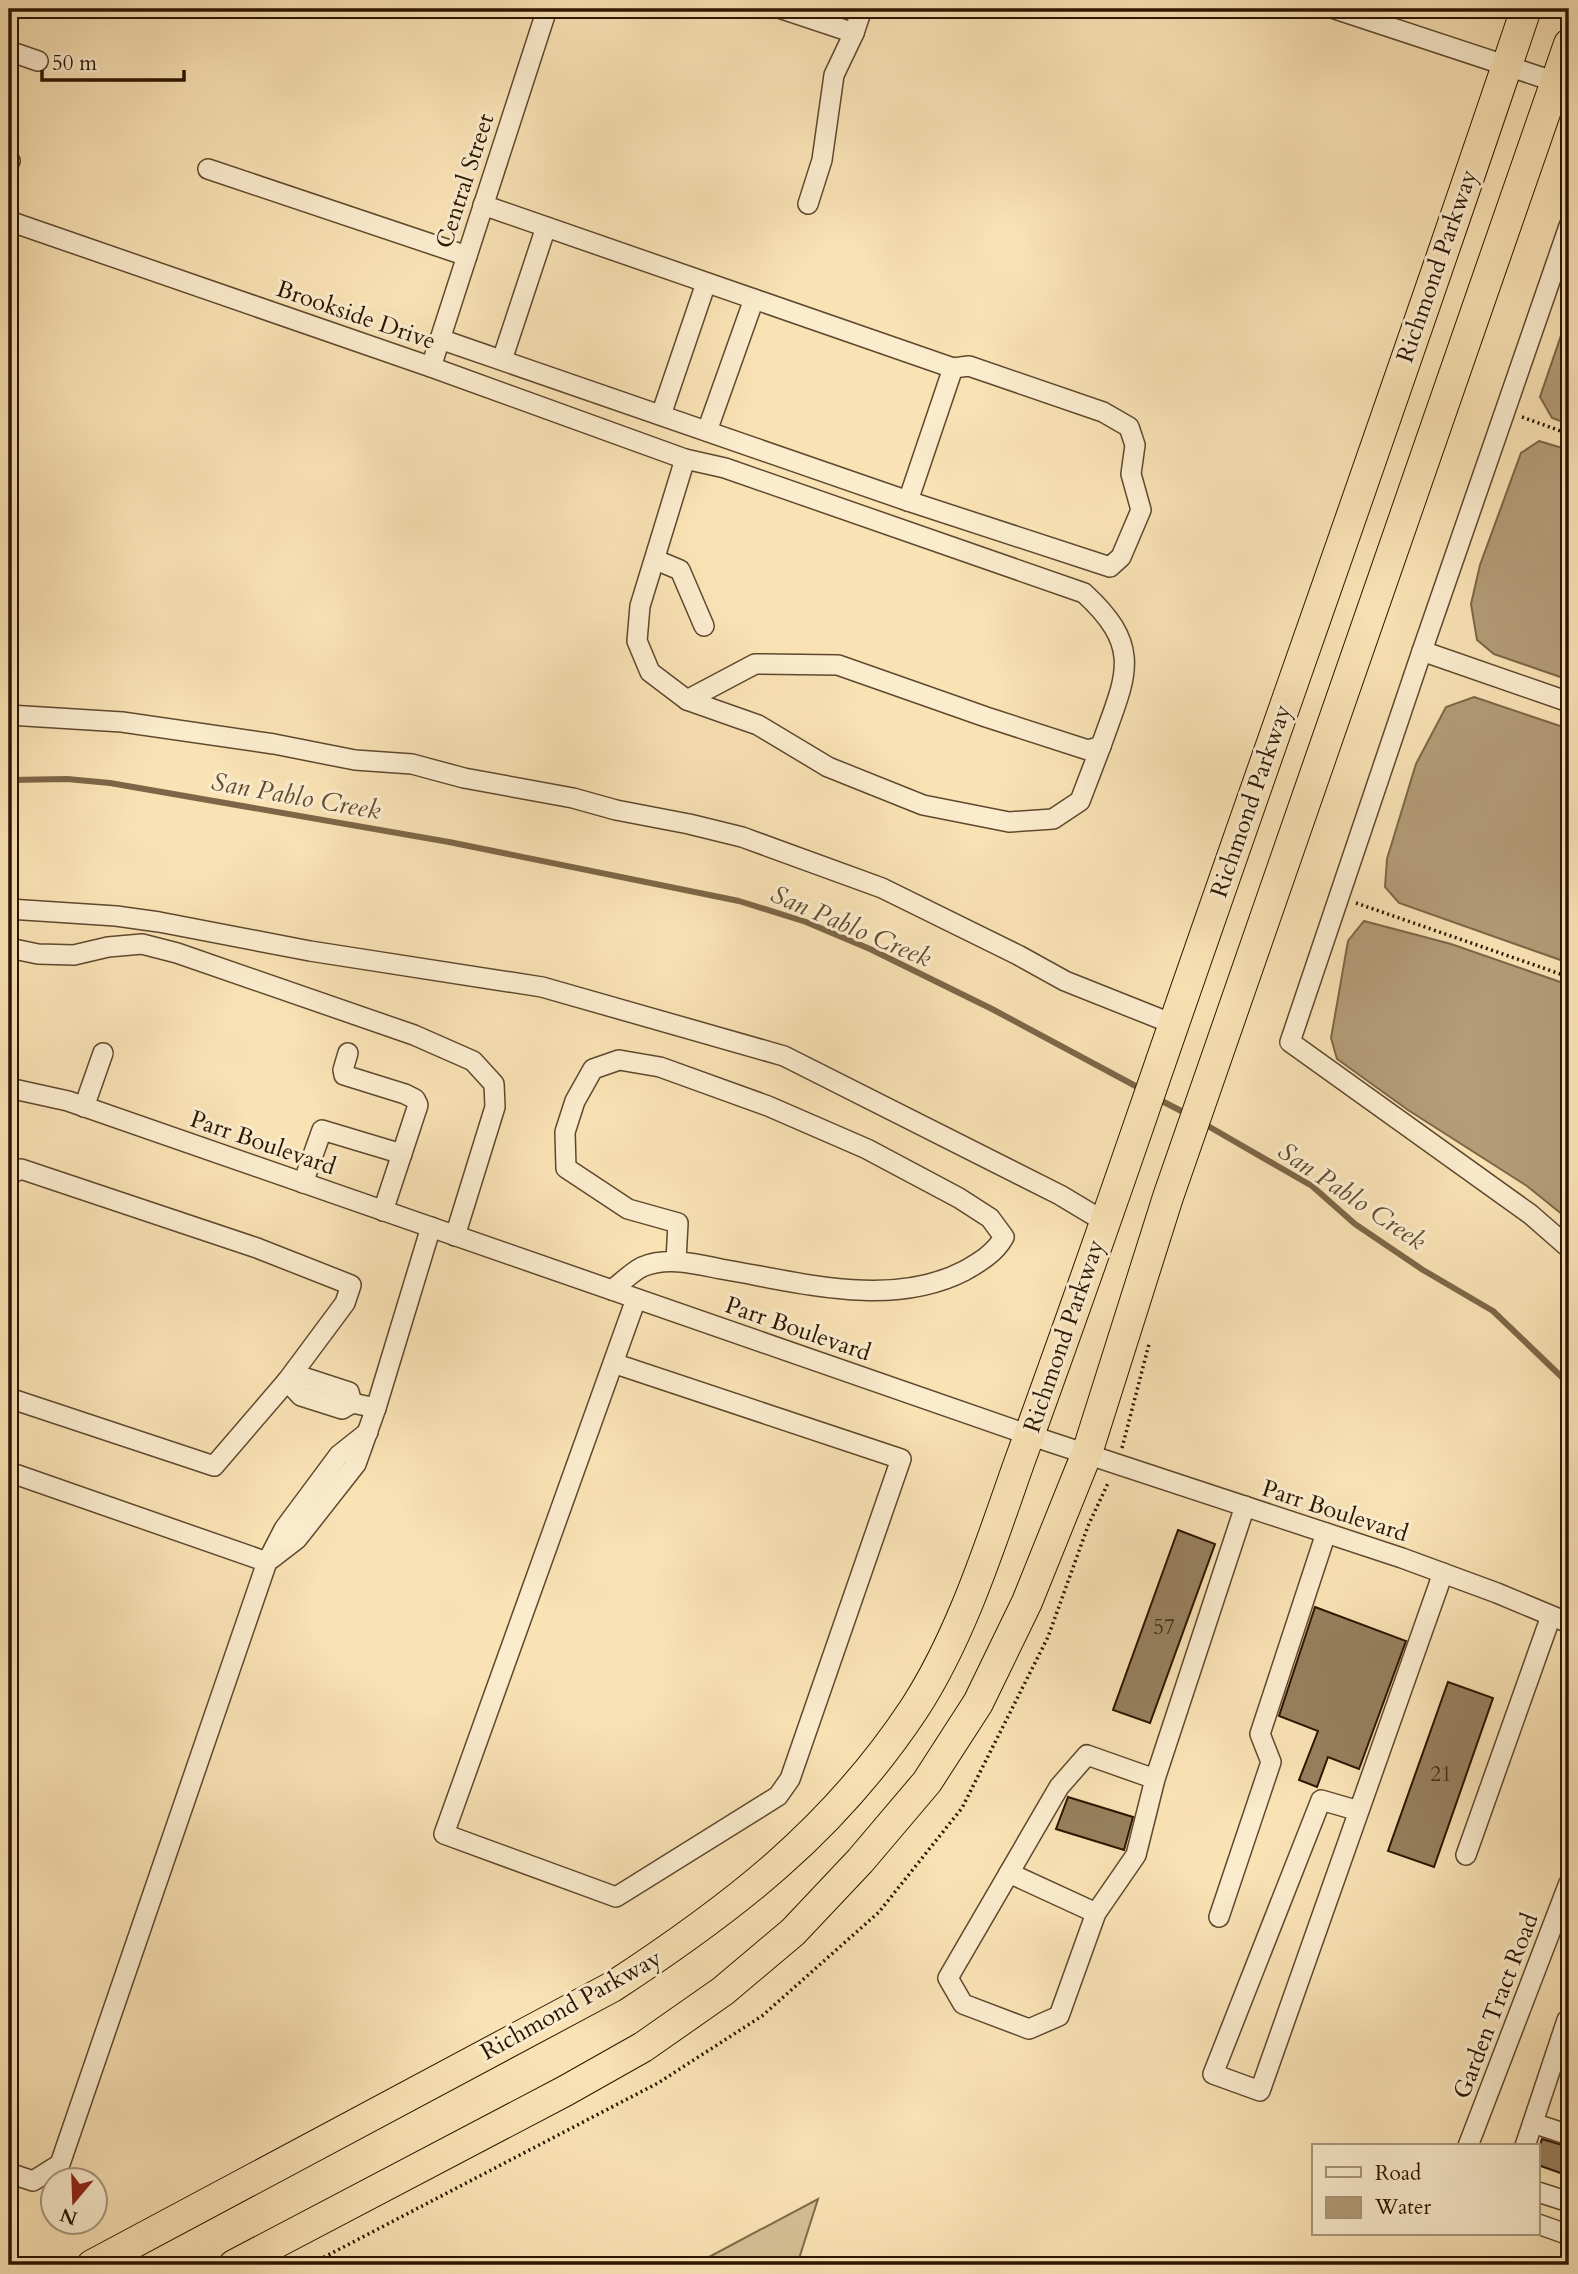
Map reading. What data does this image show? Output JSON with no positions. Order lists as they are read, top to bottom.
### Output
{
  "streets": {
    "highway": ["Richmond Parkway"],
    "street": [
      "Central Street",
      "Brookside Drive",
      "Parr Boulevard",
      "Garden Tract Road"
    ]
  },
  "crossings": [
    ["Central Street", "Brookside Drive"],
    ["Richmond Parkway", "Parr Boulevard"]
  ],
  "water": ["San Pablo Creek"],
  "house_numbers": ["57", "21"],
  "legend": ["Road", "Water"],
  "scale_bar": "50 m",
  "north": "bottom"
}
